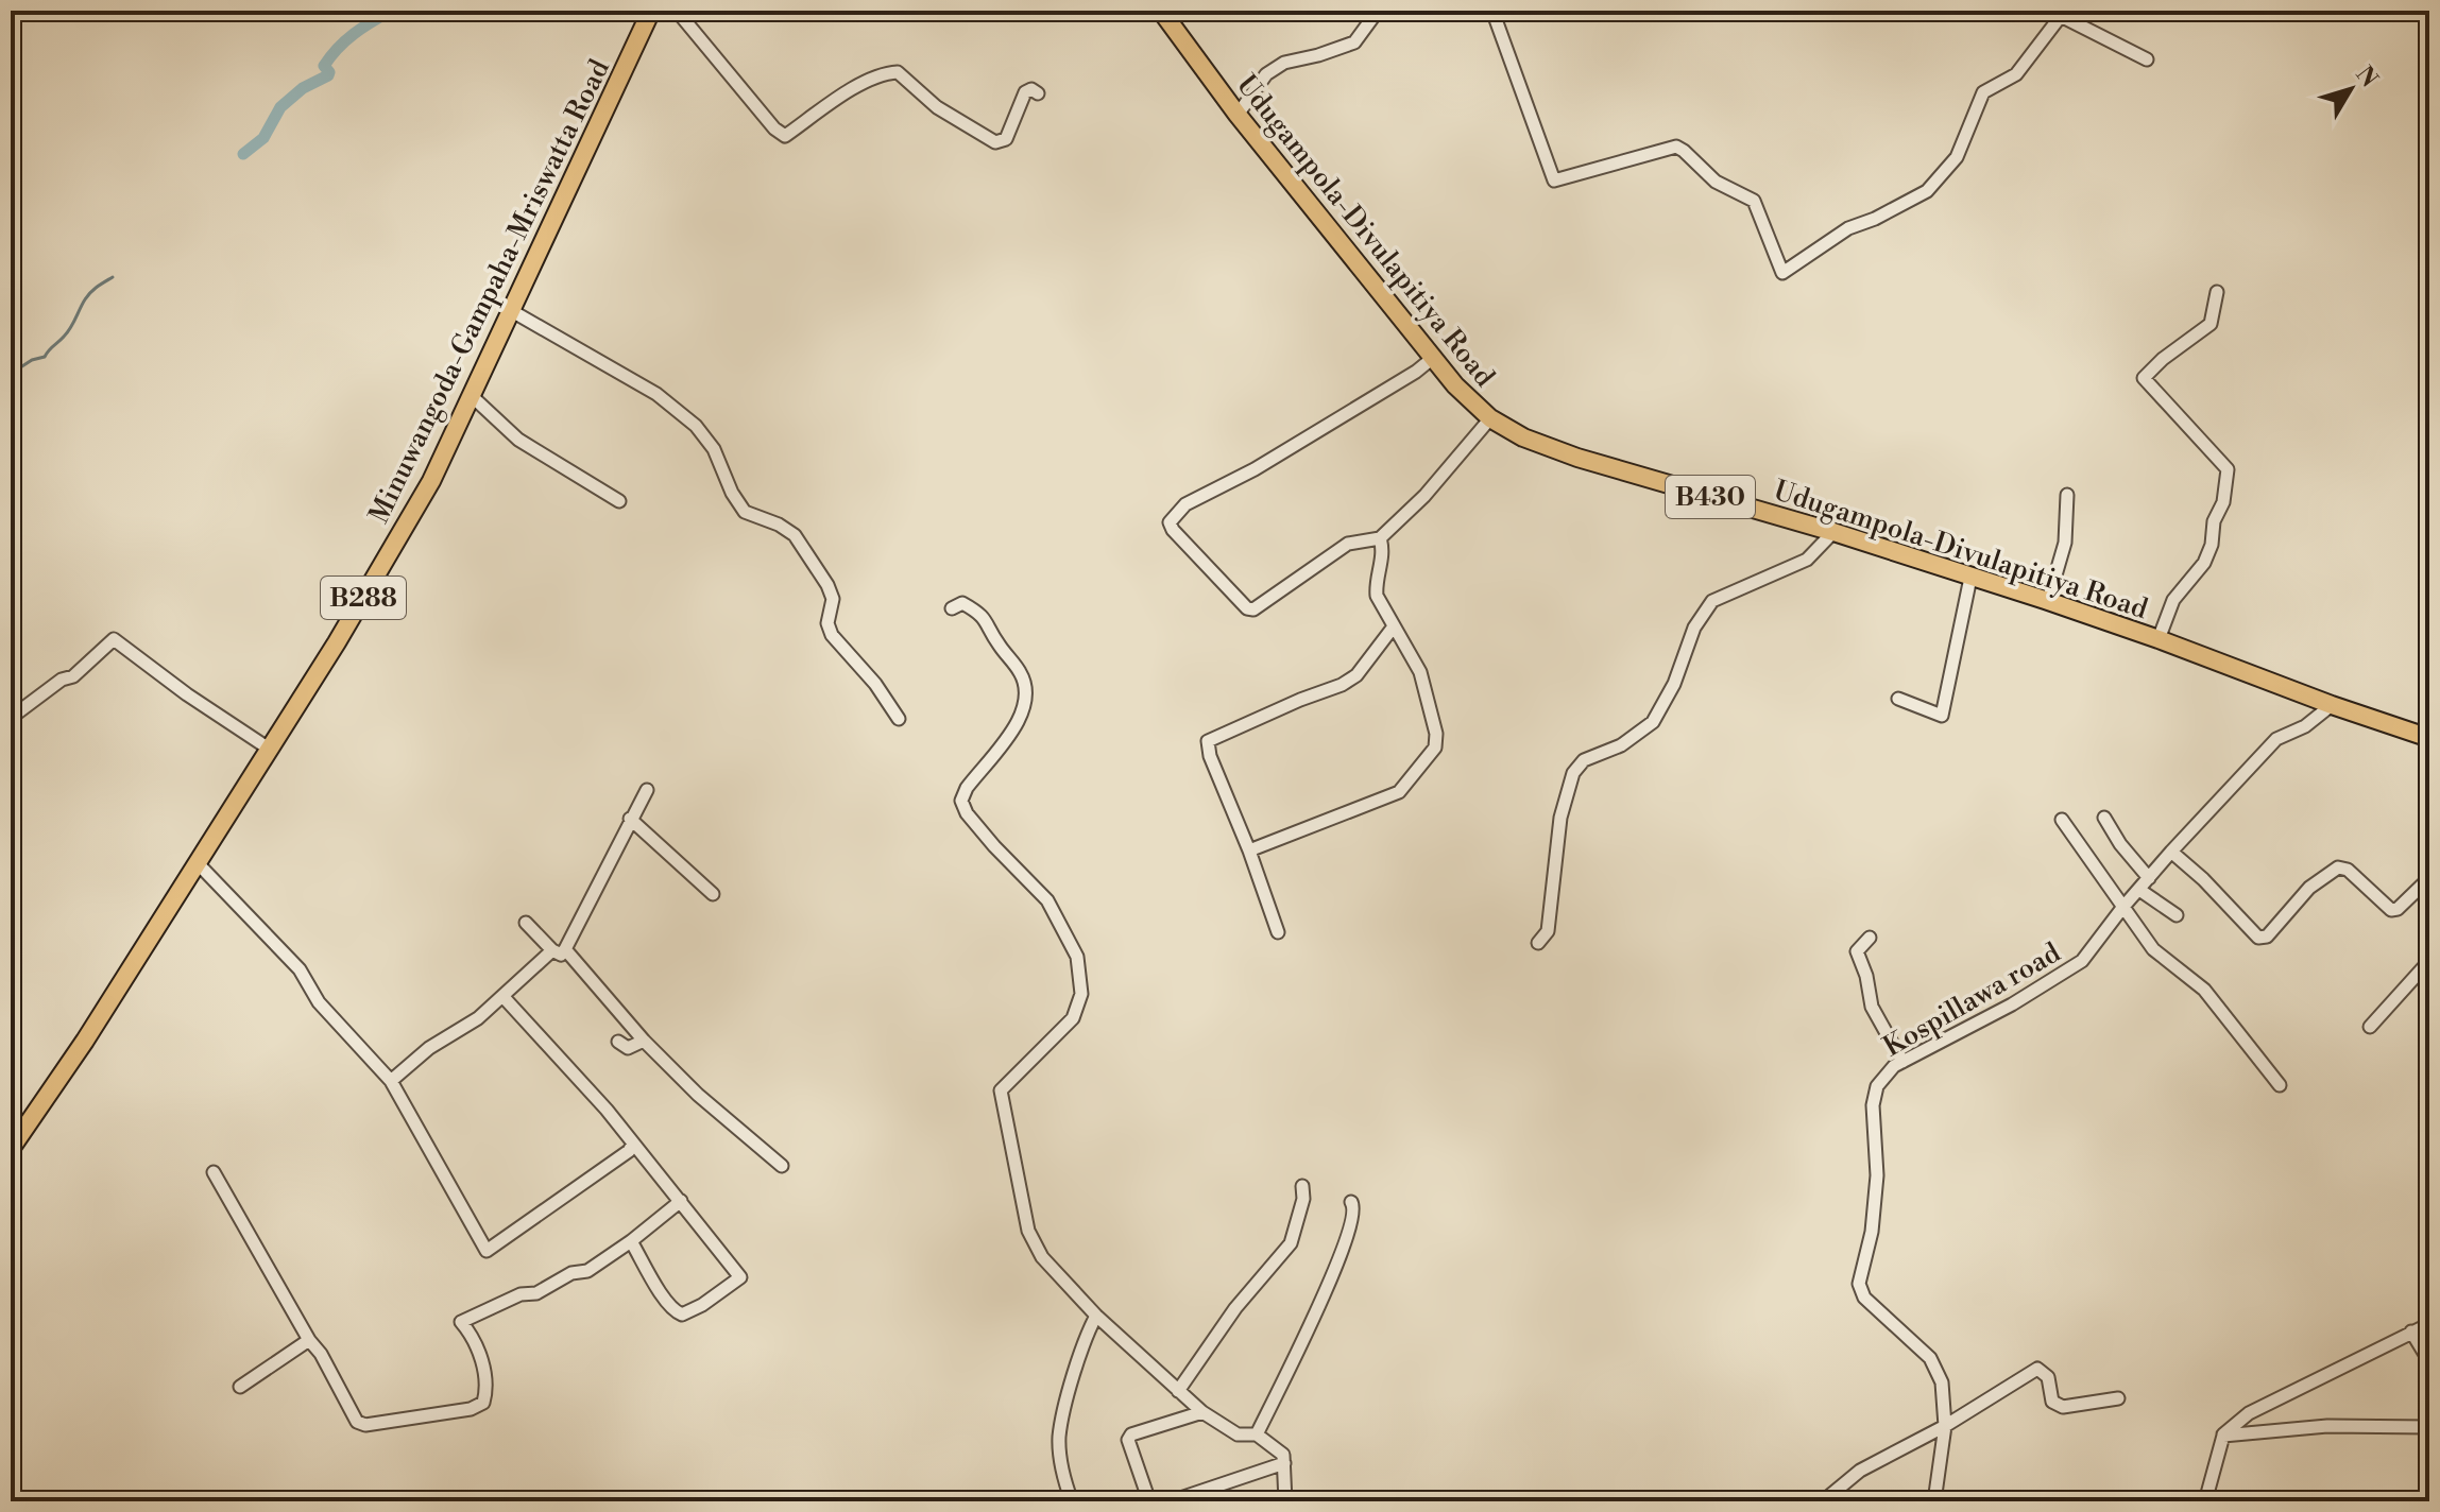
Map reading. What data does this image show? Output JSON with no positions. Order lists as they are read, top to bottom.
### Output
{
  "streets": {
    "main road": [
      "Udugampola-Divulapitiya Road",
      "Minuwangoda-Gampaha-Mriswatta Road",
      "B430",
      "B288"
    ],
    "street": ["Kospillawa road"]
  },
  "crossings": [
    ["Udugampola-Divulapitiya Road", "Kospillawa road"]
  ],
  "north": "top right"
}
